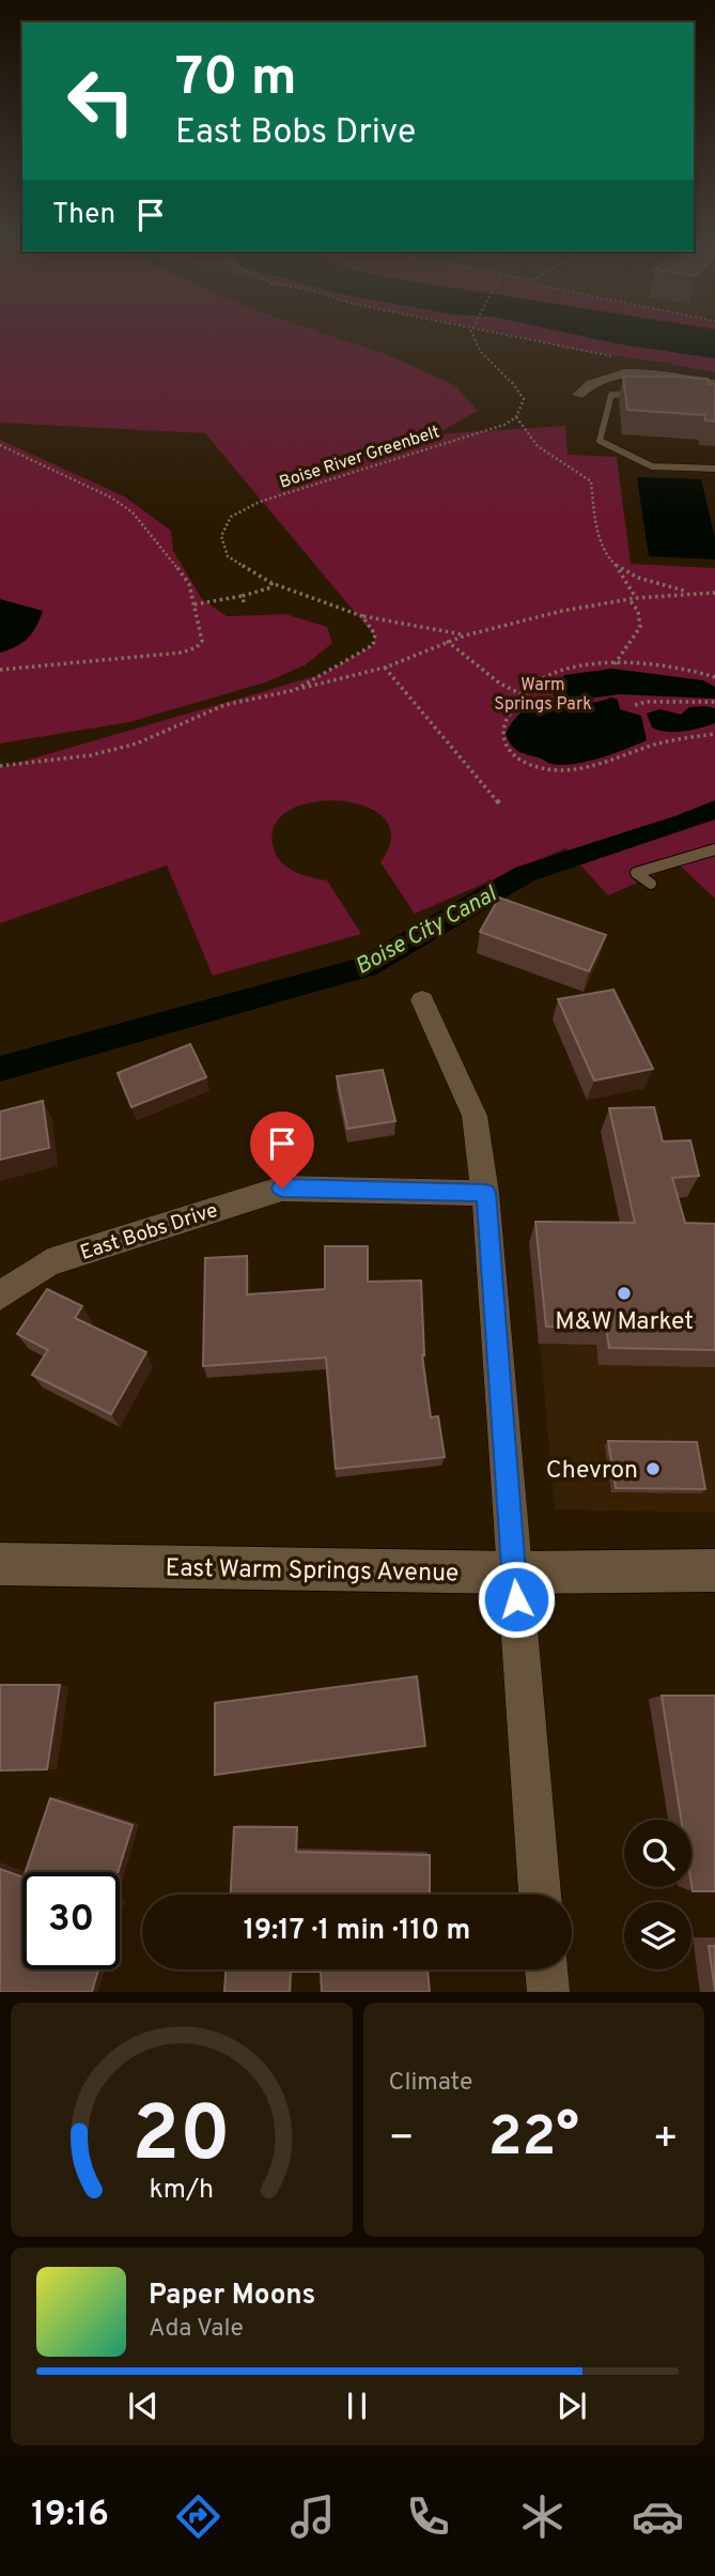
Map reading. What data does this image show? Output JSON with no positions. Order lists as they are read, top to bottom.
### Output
{
  "streets": {
    "street": ["East Bobs Drive", "East Warm Springs Avenue"],
    "path": ["Boise River Greenbelt"]
  },
  "water": ["Boise City Canal"],
  "parks": ["Warm Springs Park"],
  "places": ["M&W Market", "Chevron"],
  "page": {
    "turn": ["70 m", "East Bobs Drive"],
    "then": "Then",
    "limit": "30",
    "trip": "19:17 · 1 min · 110 m",
    "tile": "Climate",
    "heat": ["−", "22°", "+"],
    "song": ["Paper Moons", "Ada Vale"],
    "tabs": "19:16",
    "gauge": ["20", "km/h"]
  }
}
